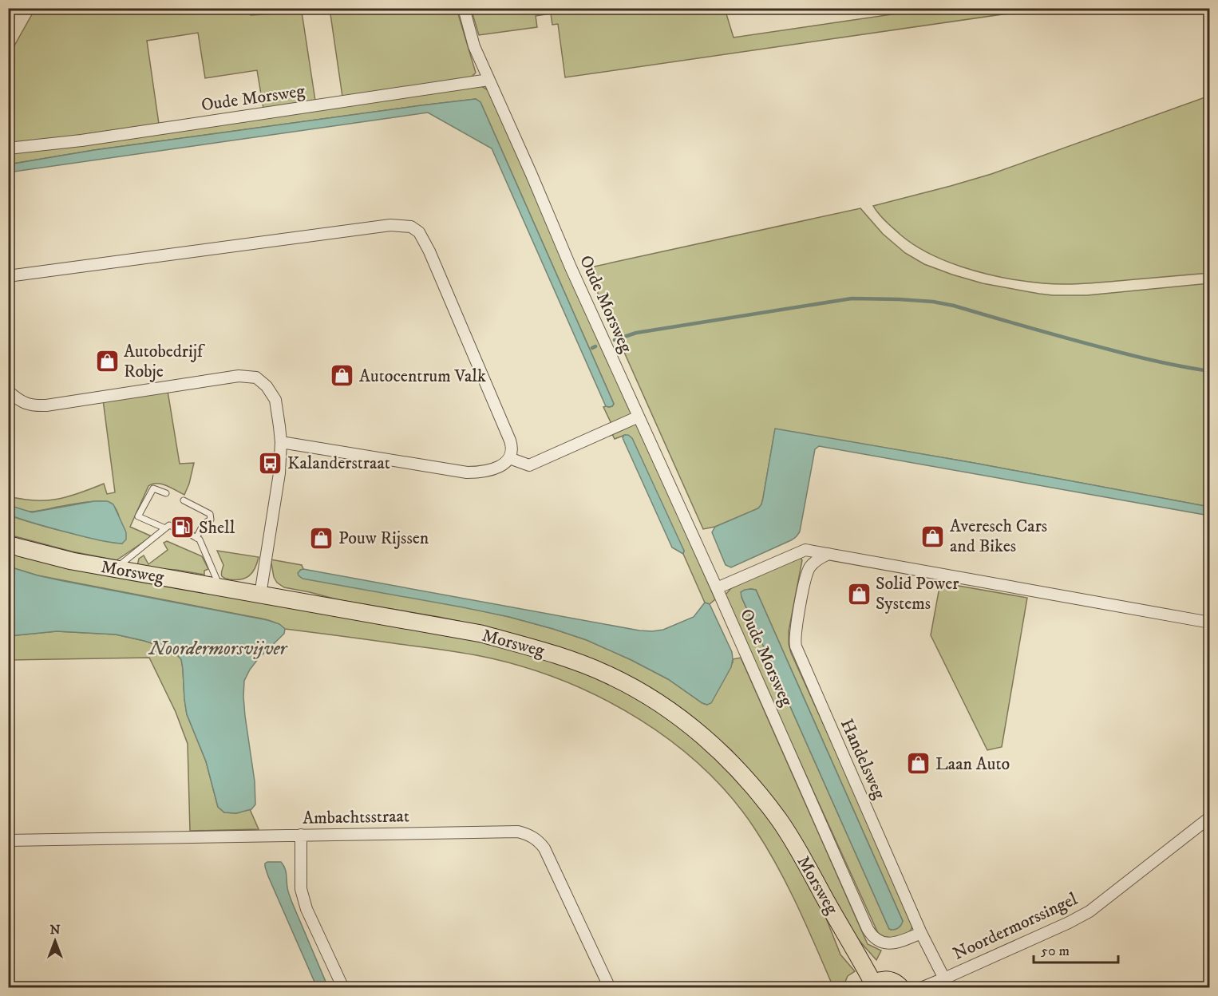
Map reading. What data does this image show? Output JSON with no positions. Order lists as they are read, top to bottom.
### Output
{
  "streets": {
    "main road": ["Morsweg"],
    "street": [
      "Oude Morsweg",
      "Handelsweg",
      "Ambachtsstraat",
      "Noordermorssingel"
    ]
  },
  "crossings": [
    ["Oude Morsweg", "Handelsweg"],
    ["Handelsweg", "Noordermorssingel"]
  ],
  "water": ["Noordermorsvijver"],
  "places": {
    "shop": [
      "Autobedrijf Robje",
      "Autocentrum Valk",
      "Averesch Cars and Bikes",
      "Pouw Rijssen",
      "Solid Power Systems",
      "Laan Auto"
    ],
    "bus stop": ["Kalanderstraat"],
    "fuel station": ["Shell"]
  },
  "scale_bar": "50 m",
  "north": "top"
}
